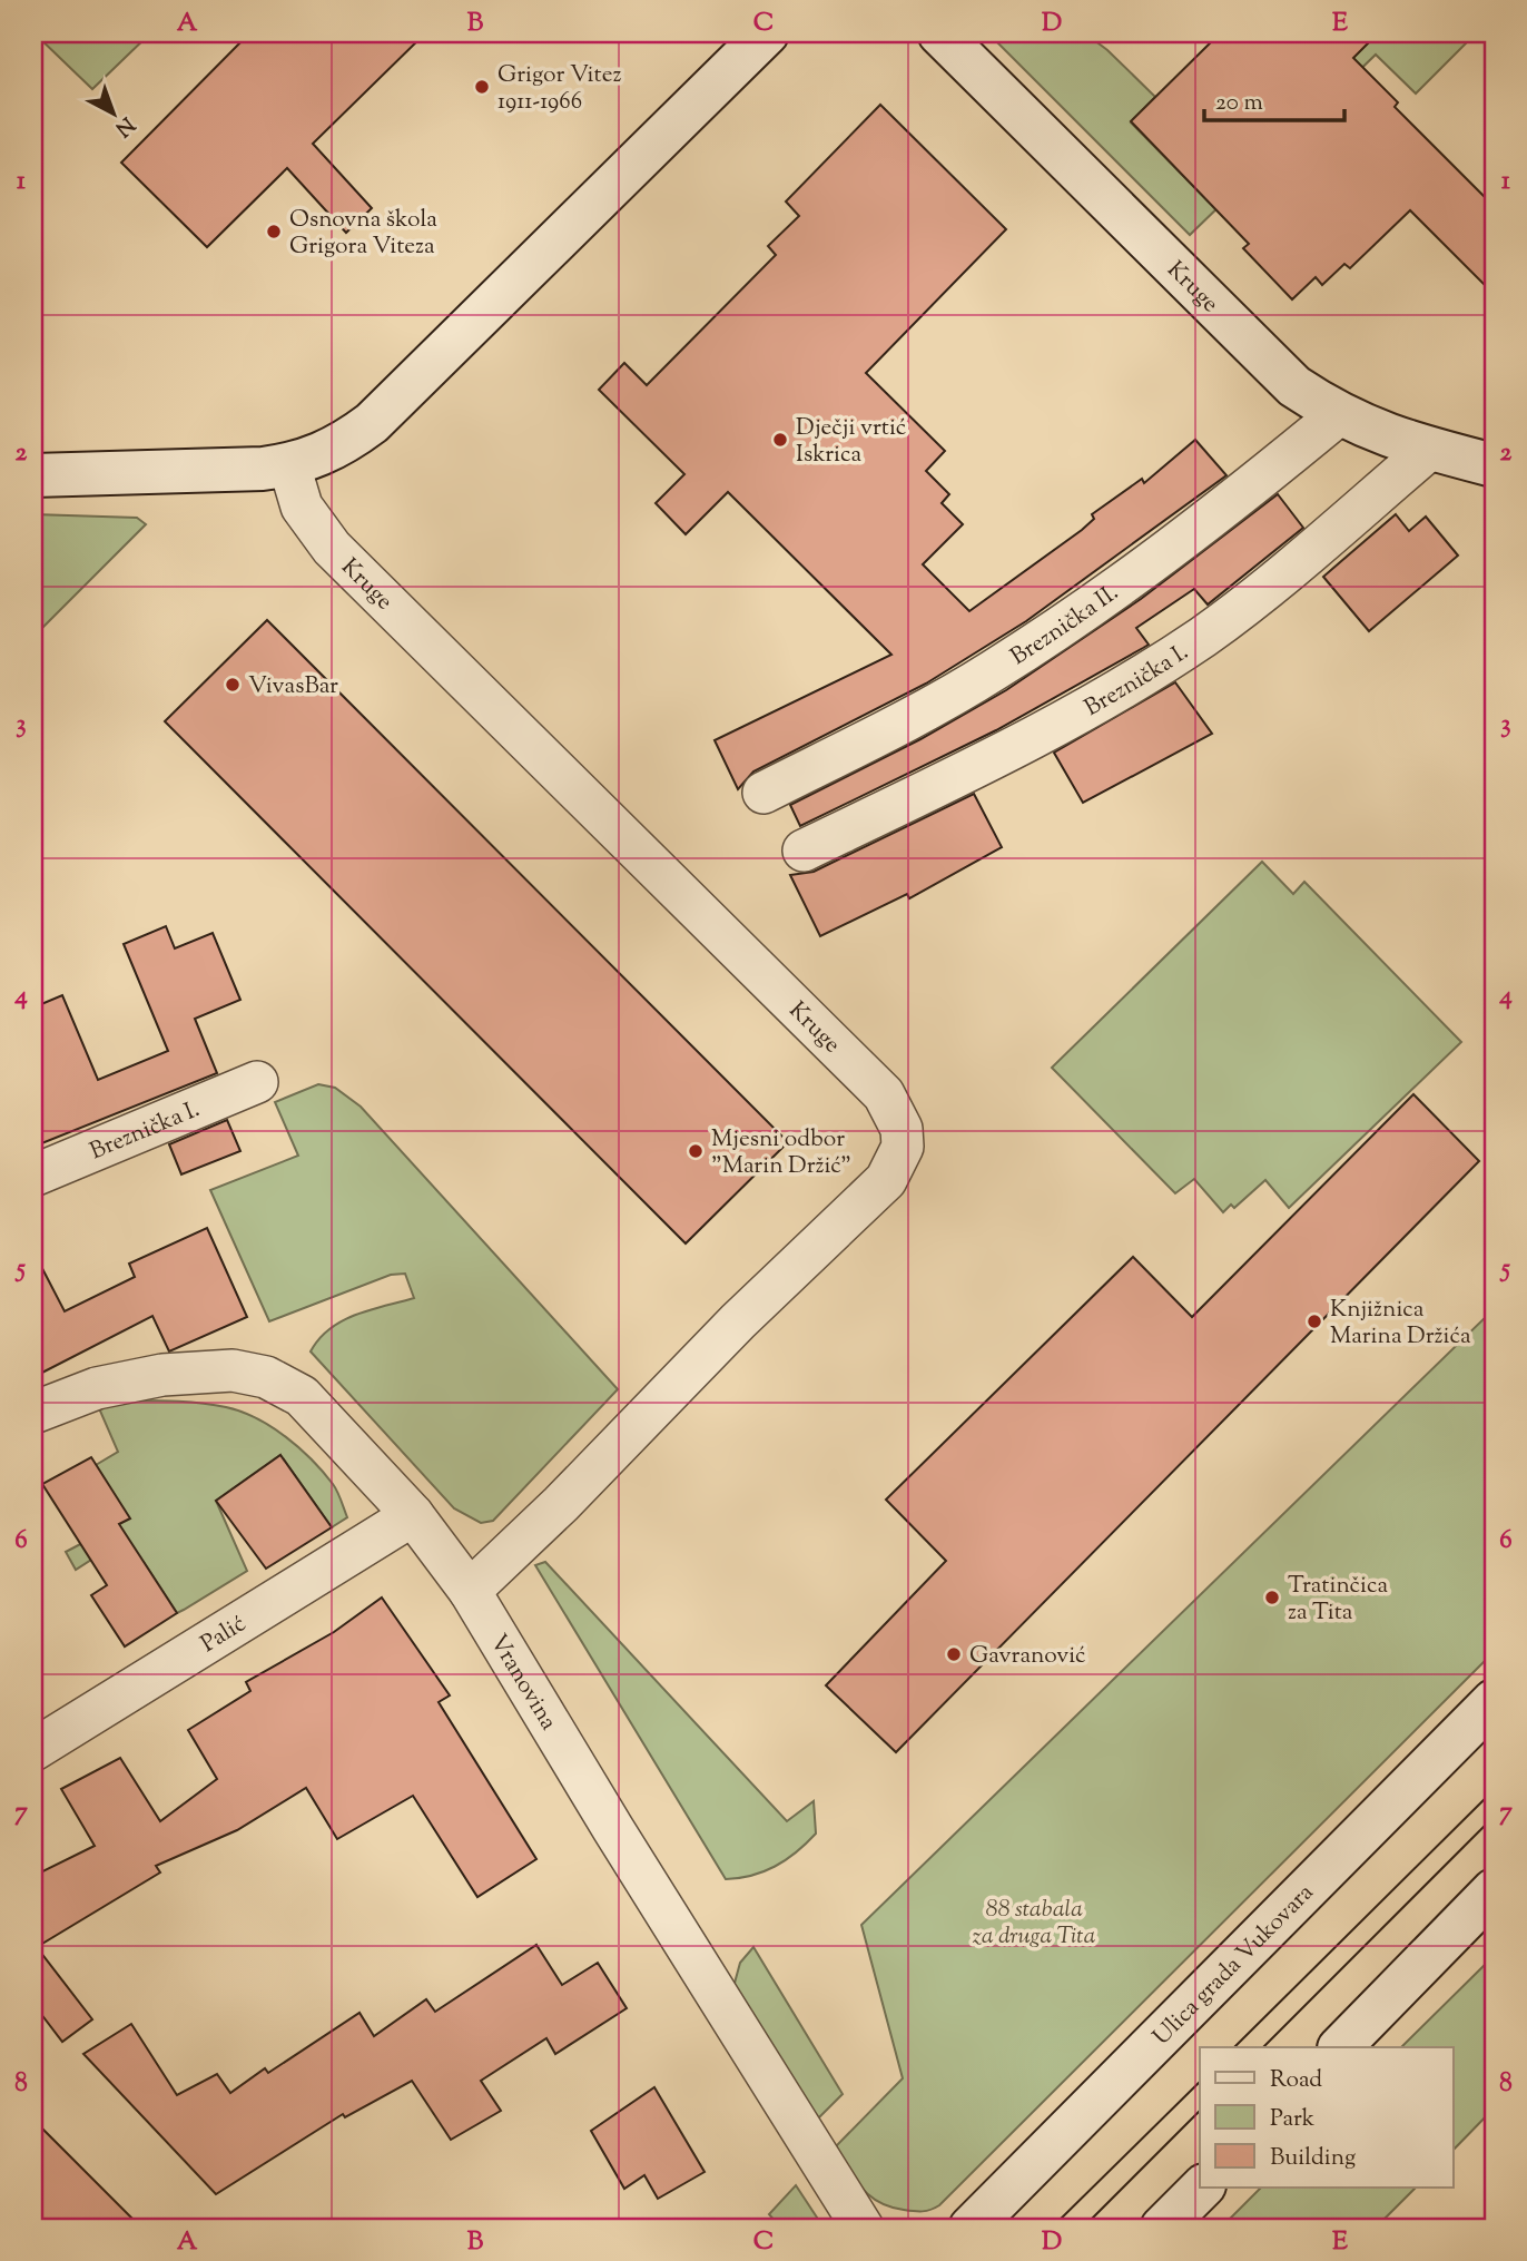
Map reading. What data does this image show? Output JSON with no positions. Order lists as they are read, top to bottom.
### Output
{
  "streets": {
    "street": [
      "Kruge",
      "Breznička II.",
      "Breznička I.",
      "Palić",
      "Vranovina",
      "Ulica grada Vukovara"
    ]
  },
  "crossings": [
    ["Kruge", "Breznička II."],
    ["Kruge", "Breznička I."],
    ["Kruge", "Vranovina"],
    ["Palić", "Vranovina"]
  ],
  "parks": ["88 stabala za druga Tita"],
  "places": [
    "Grigor Vitez 1911-1966",
    "Osnovna škola Grigora Viteza",
    "Dječji vrtić Iskrica",
    "VivasBar",
    "Mjesni odbor \"Marin Držić\"",
    "Knjižnica Marina Držića",
    "Tratinčica za Tita",
    "Gavranović"
  ],
  "legend": ["Road", "Park", "Building"],
  "scale_bar": "20 m",
  "north": "bottom right",
  "grid": {
    "columns": [
      "A",
      "B",
      "C",
      "D",
      "E"
    ],
    "rows": [
      "1",
      "2",
      "3",
      "4",
      "5",
      "6",
      "7",
      "8"
    ]
  }
}
